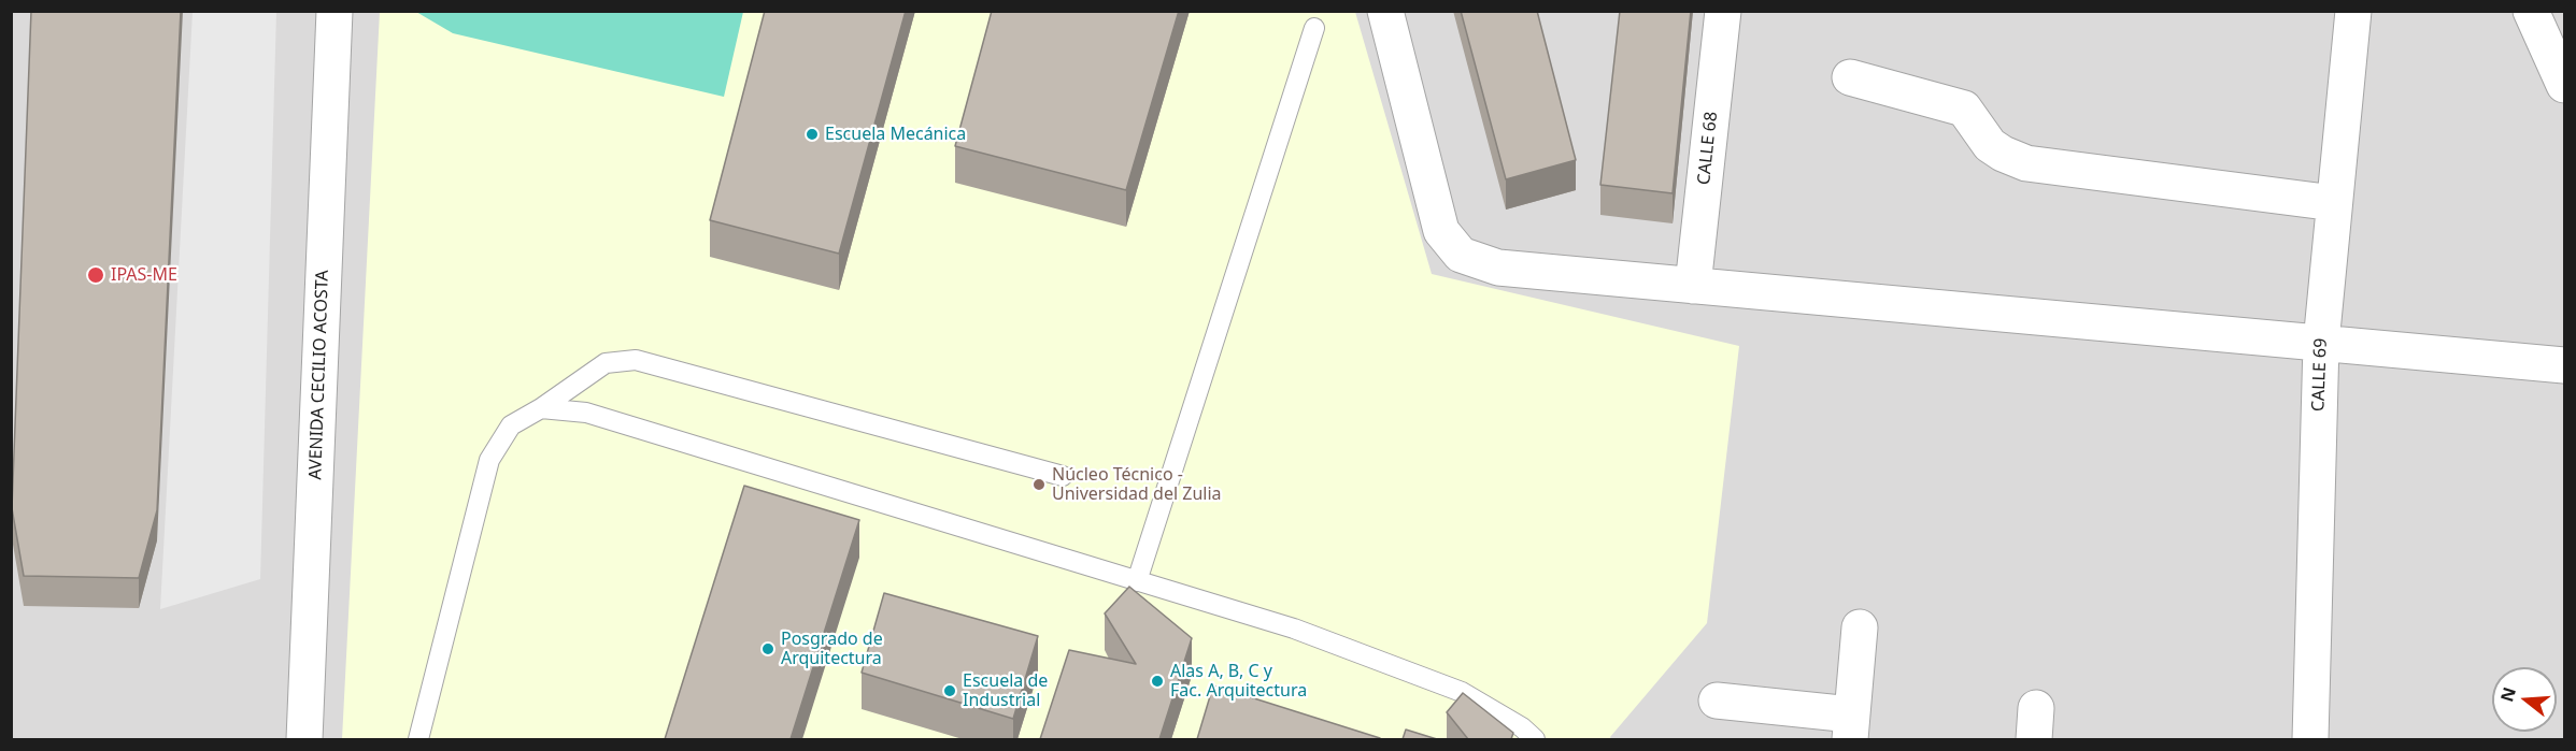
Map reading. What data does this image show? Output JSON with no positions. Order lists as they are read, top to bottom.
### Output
{
  "streets": {
    "street": ["CALLE 68", "AVENIDA CECILIO ACOSTA", "CALLE 69"]
  },
  "places": [
    "Escuela Mecánica",
    "IPAS-ME",
    "Núcleo Técnico - Universidad del Zulia",
    "Posgrado de Arquitectura",
    "Alas A, B, C y Fac. Arquitectura",
    "Escuela de Industrial"
  ],
  "north": "left"
}
